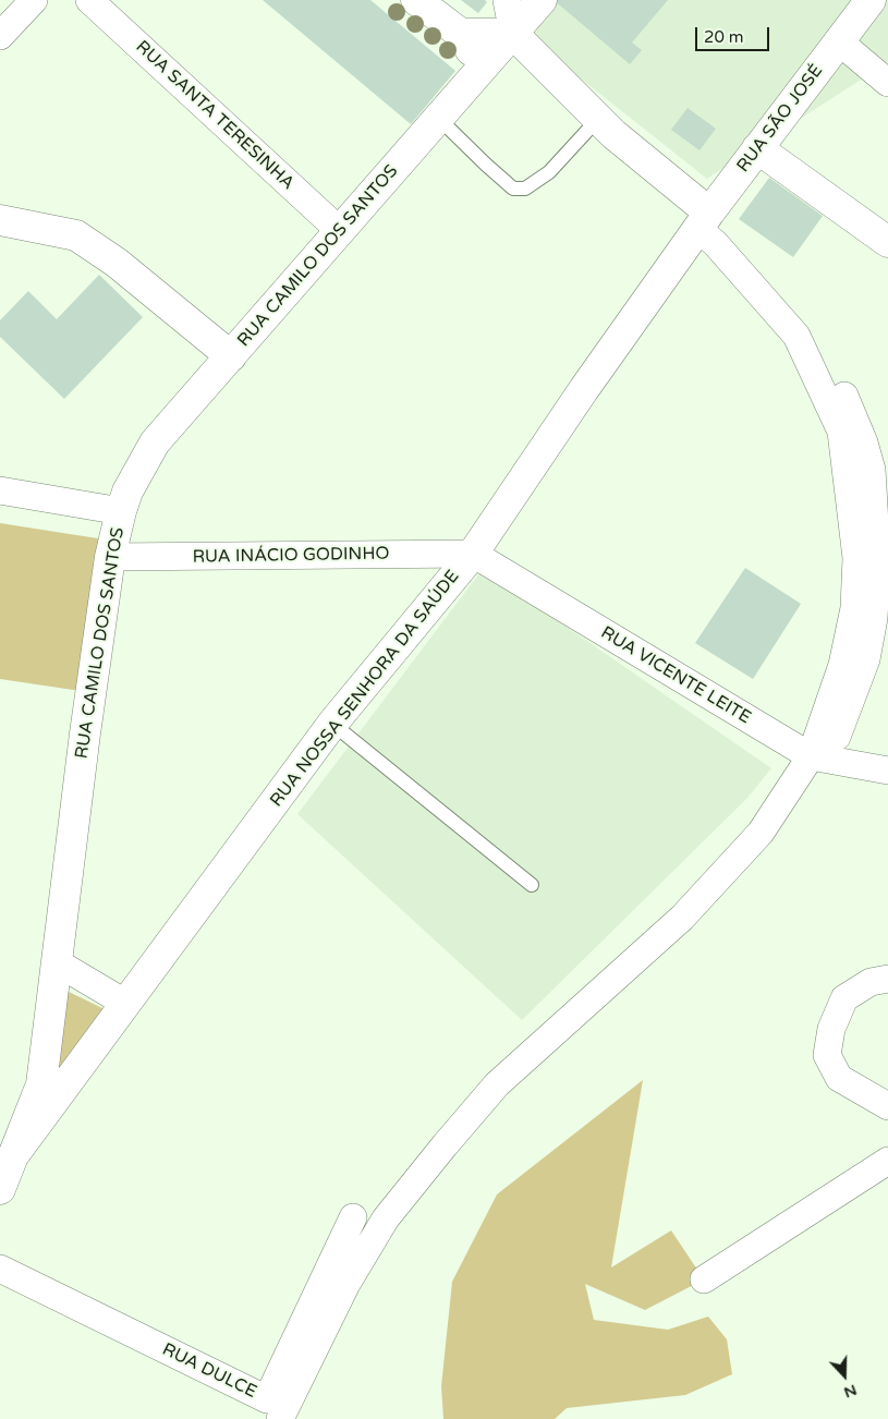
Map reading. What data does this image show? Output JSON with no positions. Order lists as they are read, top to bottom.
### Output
{
  "streets": {
    "street": [
      "RUA SANTA TERESINHA",
      "RUA SÃO JOSÉ",
      "RUA CAMILO DOS SANTOS",
      "RUA INÁCIO GODINHO",
      "RUA VICENTE LEITE",
      "RUA NOSSA SENHORA DA SAÚDE",
      "RUA DULCE"
    ]
  },
  "crossings": [
    ["RUA SANTA TERESINHA", "RUA CAMILO DOS SANTOS"],
    ["RUA SÃO JOSÉ", "RUA NOSSA SENHORA DA SAÚDE"],
    ["RUA CAMILO DOS SANTOS", "RUA INÁCIO GODINHO"],
    ["RUA CAMILO DOS SANTOS", "RUA NOSSA SENHORA DA SAÚDE"],
    ["RUA INÁCIO GODINHO", "RUA VICENTE LEITE"],
    ["RUA INÁCIO GODINHO", "RUA NOSSA SENHORA DA SAÚDE"],
    ["RUA VICENTE LEITE", "RUA NOSSA SENHORA DA SAÚDE"]
  ],
  "scale_bar": "20 m",
  "north": "bottom"
}
